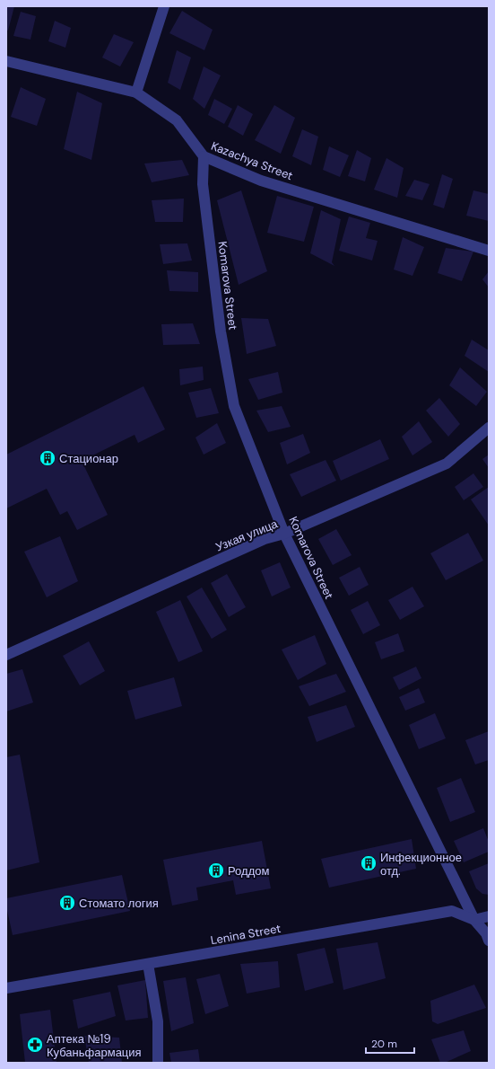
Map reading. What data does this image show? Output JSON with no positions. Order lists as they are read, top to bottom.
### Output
{
  "streets": {
    "street": [
      "Kazachya Street",
      "Komarova Street",
      "Узкая улица",
      "Lenina Street"
    ]
  },
  "crossings": [
    ["Kazachya Street", "Komarova Street"],
    ["Komarova Street", "Узкая улица"],
    ["Komarova Street", "Lenina Street"]
  ],
  "places": {
    "building": [
      "Стационар",
      "Инфекционное отд.",
      "Роддом",
      "Стомато логия"
    ],
    "pharmacy": ["Аптека №19 Кубаньфармация"]
  },
  "scale_bar": "20 m"
}
